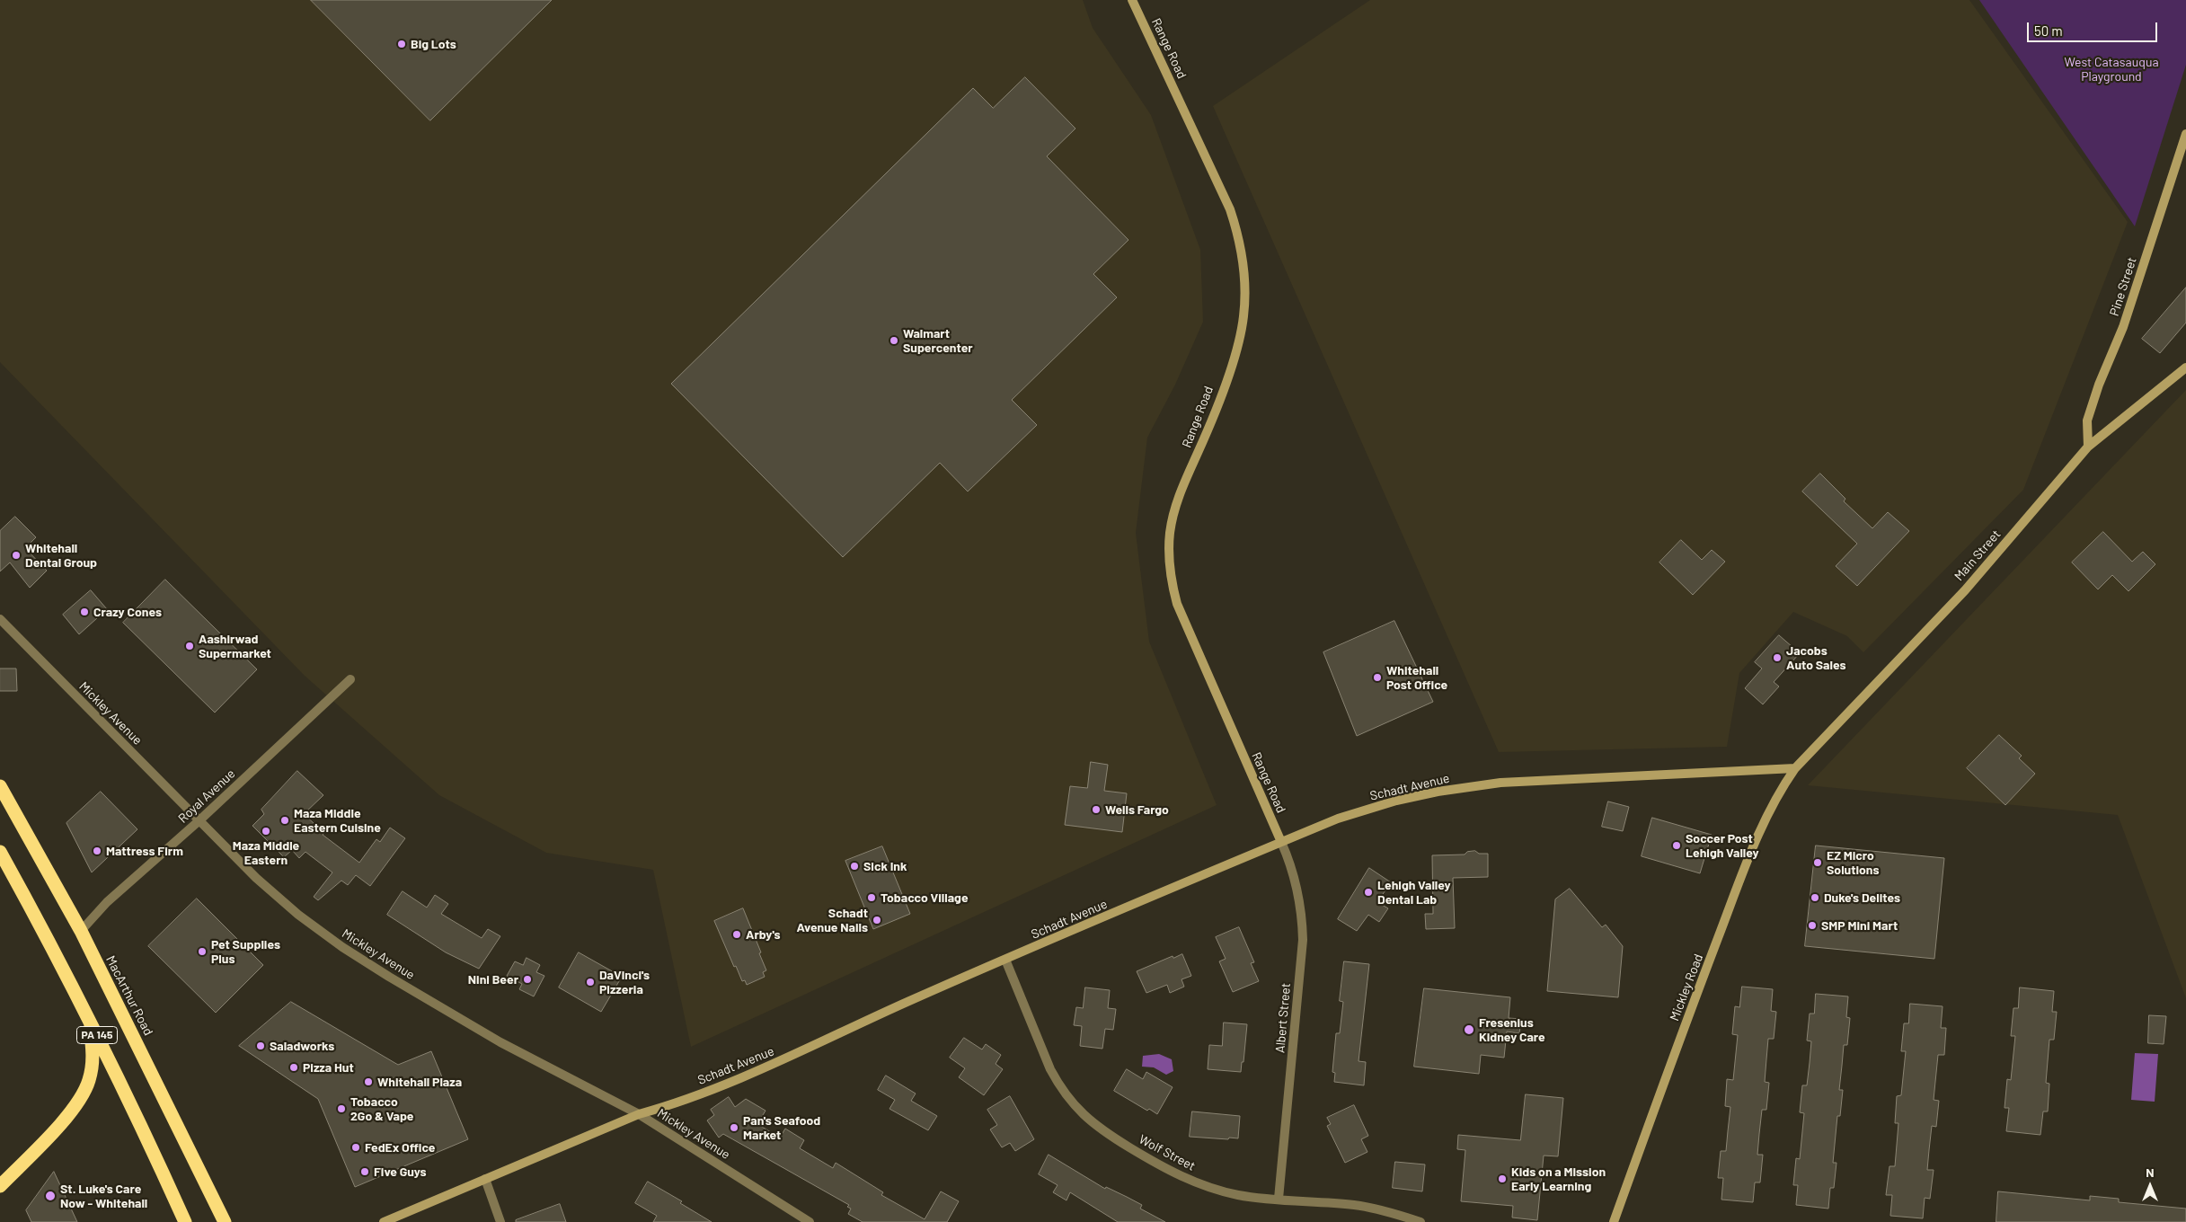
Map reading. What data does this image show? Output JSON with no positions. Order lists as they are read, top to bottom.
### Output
{
  "streets": {
    "highway": ["MacArthur Road", "PA 145"],
    "main road": [
      "Range Road",
      "Pine Street",
      "Main Street",
      "Schadt Avenue",
      "Mickley Road"
    ],
    "street": [
      "Mickley Avenue",
      "Royal Avenue",
      "Albert Street",
      "Wolf Street"
    ]
  },
  "crossings": [
    ["Range Road", "Schadt Avenue"],
    ["Range Road", "Albert Street"],
    ["Pine Street", "Main Street"],
    ["Main Street", "Schadt Avenue"],
    ["Main Street", "Mickley Road"],
    ["Mickley Avenue", "Schadt Avenue"],
    ["Mickley Avenue", "Royal Avenue"],
    ["Schadt Avenue", "Mickley Road"],
    ["Schadt Avenue", "Albert Street"],
    ["Schadt Avenue", "Wolf Street"],
    ["Royal Avenue", "MacArthur Road"],
    ["Albert Street", "Wolf Street"]
  ],
  "parks": ["West Catasauqua Playground"],
  "places": [
    "Big Lots",
    "Walmart Supercenter",
    "Whitehall Dental Group",
    "Crazy Cones",
    "Aashirwad Supermarket",
    "Jacobs Auto Sales",
    "Whitehall Post Office",
    "Wells Fargo",
    "Maza Middle Eastern Cuisine",
    "Maza Middle Eastern",
    "Soccer Post Lehigh Valley",
    "Mattress Firm",
    "EZ Micro Solutions",
    "Sick Ink",
    "Lehigh Valley Dental Lab",
    "Tobacco Village",
    "Duke's Delites",
    "Schadt Avenue Nails",
    "SMP Mini Mart",
    "Arby's",
    "Pet Supplies Plus",
    "Nini Beer",
    "DaVinci's Pizzeria",
    "Fresenius Kidney Care",
    "Saladworks",
    "Pizza Hut",
    "Whitehall Plaza",
    "Tobacco 2Go & Vape",
    "Pan's Seafood Market",
    "FedEx Office",
    "Five Guys",
    "Kids on a Mission Early Learning",
    "St. Luke's Care Now - Whitehall"
  ],
  "scale_bar": "50 m",
  "north": "top"
}
